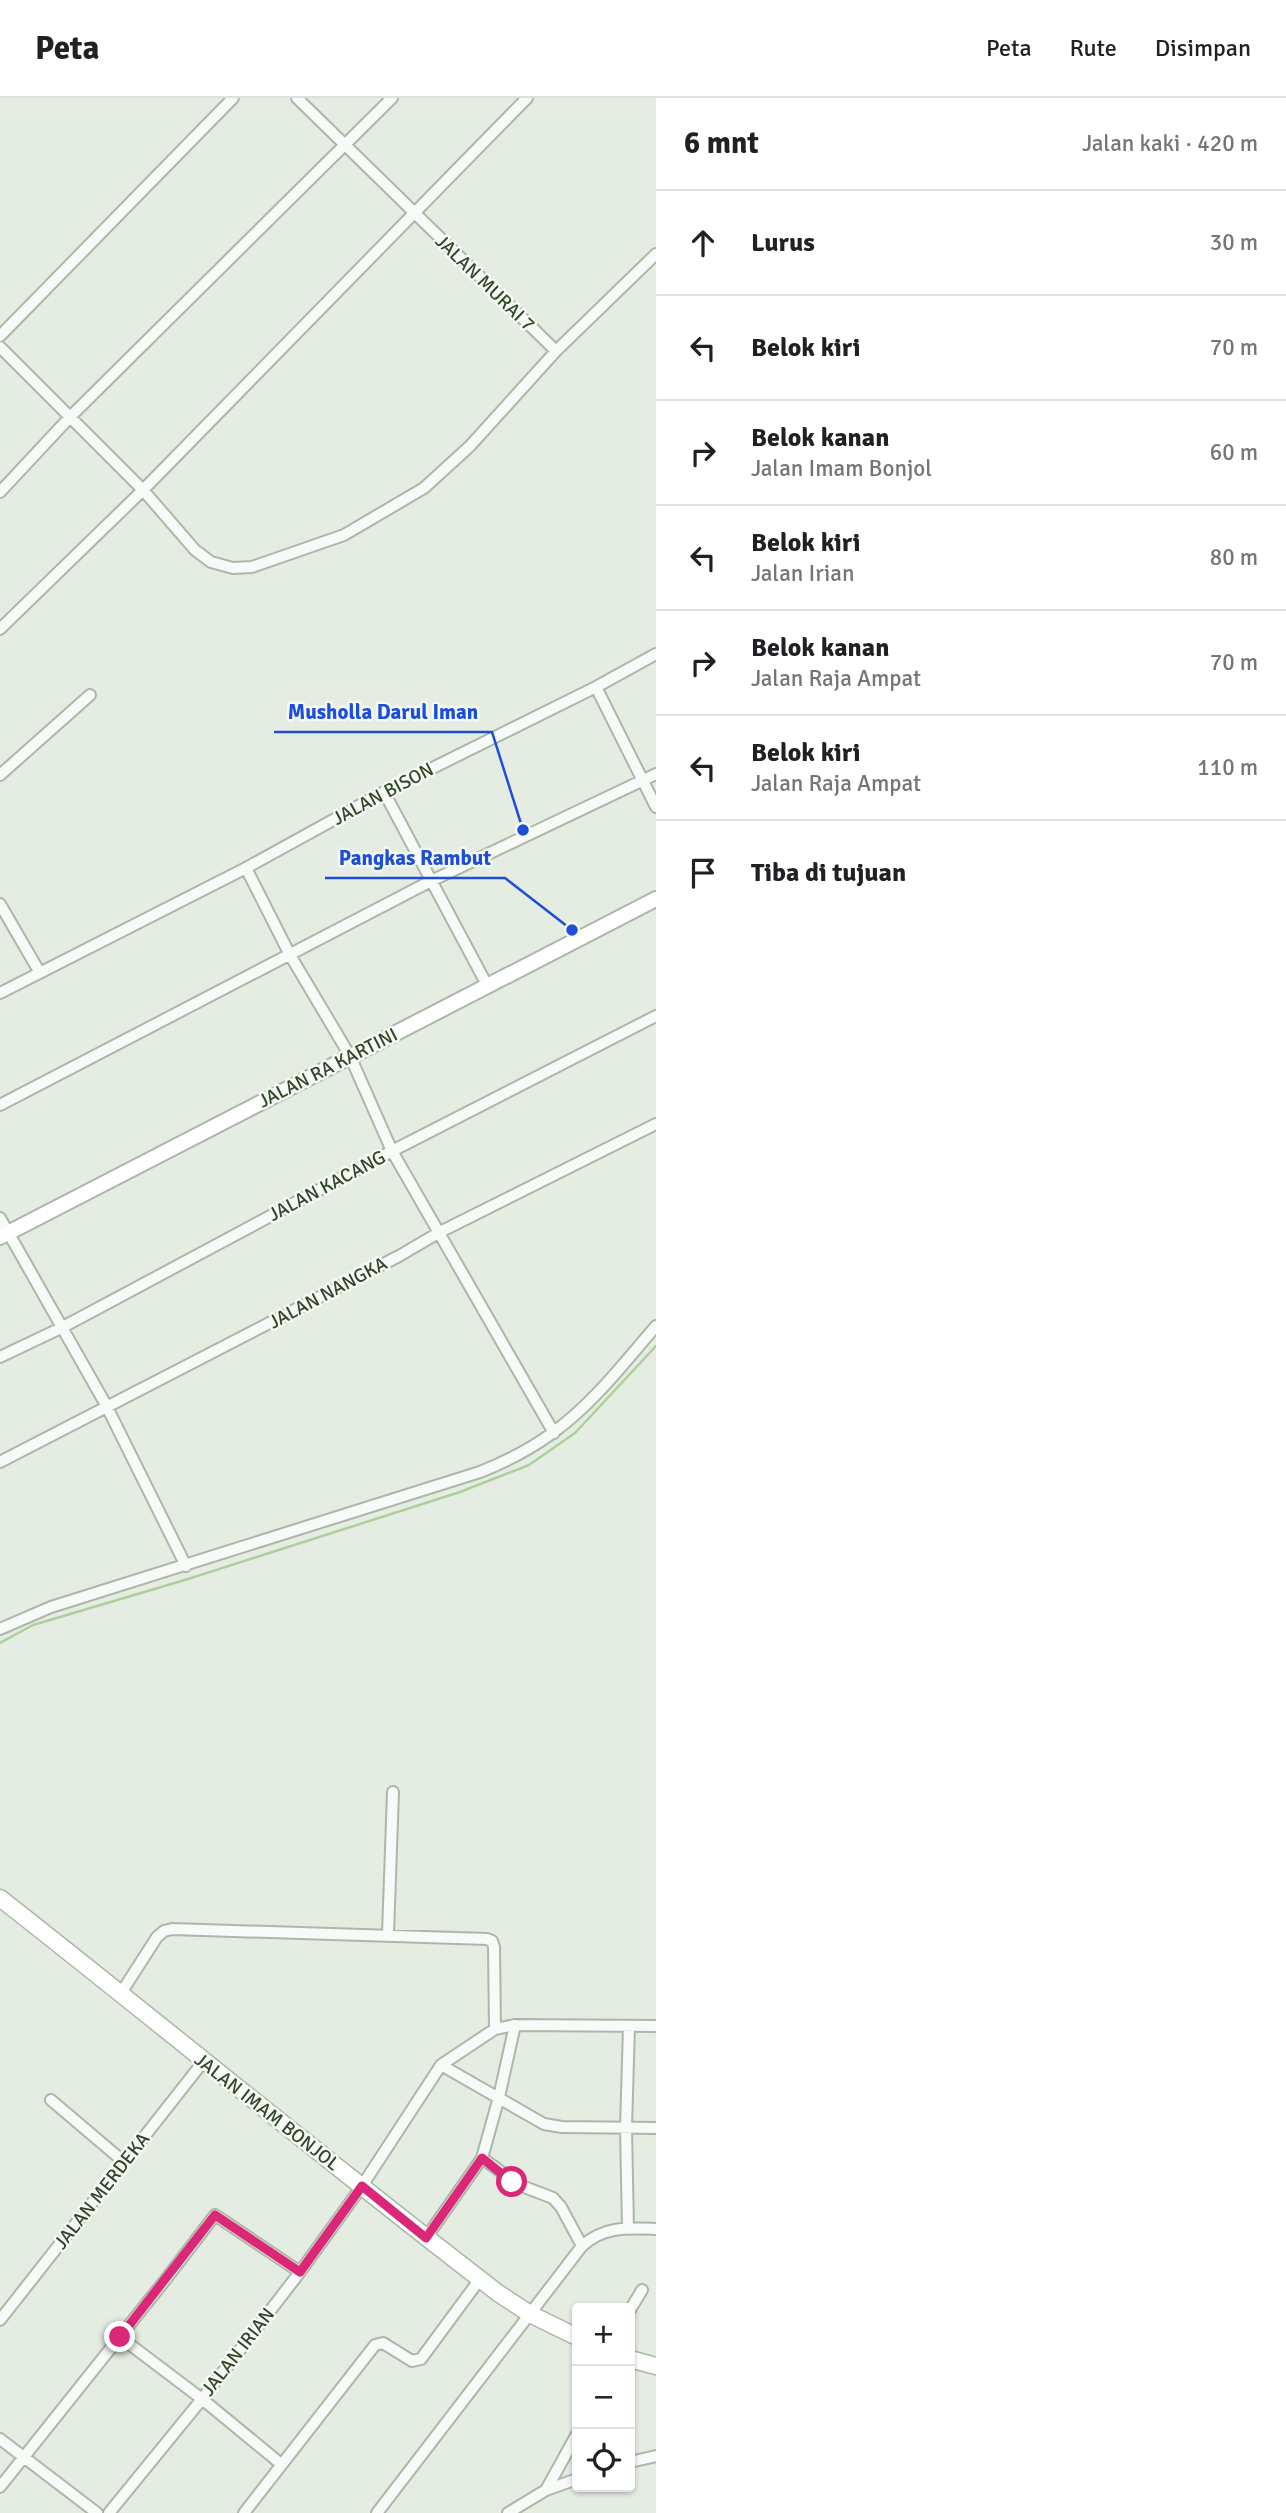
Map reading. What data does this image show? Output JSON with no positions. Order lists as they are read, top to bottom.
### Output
{
  "streets": {
    "main road": ["JALAN RA KARTINI", "JALAN IMAM BONJOL"],
    "street": [
      "JALAN MURAI 7",
      "JALAN BISON",
      "JALAN KACANG",
      "JALAN NANGKA",
      "JALAN MERDEKA",
      "JALAN IRIAN"
    ]
  },
  "crossings": [
    ["JALAN IMAM BONJOL", "JALAN MERDEKA"],
    ["JALAN IMAM BONJOL", "JALAN IRIAN"]
  ],
  "places": ["Musholla Darul Iman", "Pangkas Rambut"],
  "page": {
    "header": "Peta",
    "nav": ["Peta", "Rute", "Disimpan"],
    "heading": ["6 mnt", "Jalan kaki · 420 m"],
    "list": [
      ["Lurus", "30 m"],
      ["Belok kiri", "70 m"],
      ["Belok kanan", "Jalan Imam Bonjol", "60 m"],
      ["Belok kiri", "Jalan Irian", "80 m"],
      ["Belok kanan", "Jalan Raja Ampat", "70 m"],
      ["Belok kiri", "Jalan Raja Ampat", "110 m"],
      "Tiba di tujuan"
    ],
    "map_buttons": ["+", "−"]
  }
}
